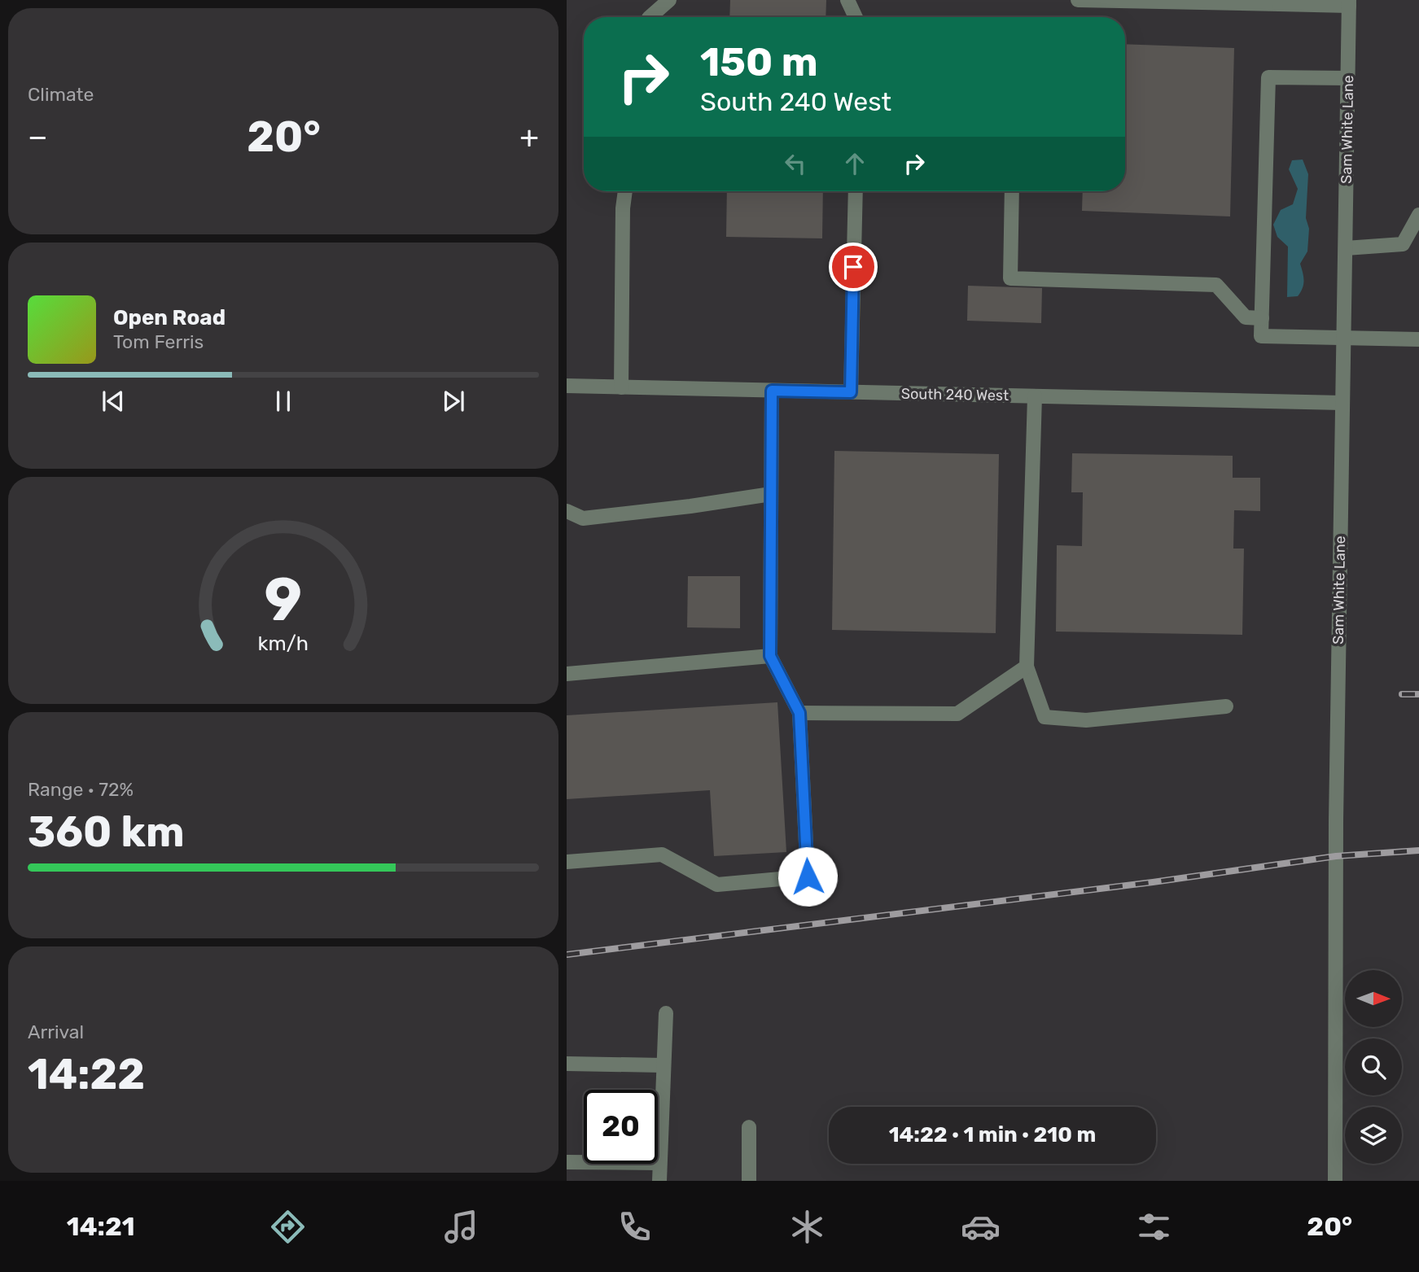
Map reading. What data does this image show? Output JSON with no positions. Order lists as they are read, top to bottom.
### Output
{
  "streets": {
    "street": ["Sam White Lane", "South 240 West"]
  },
  "crossings": [
    ["Sam White Lane", "South 240 West"]
  ],
  "north": "right",
  "page": {
    "tile": [
      "Climate",
      ["Range · 72%", "360 km"],
      ["Arrival", "14:22"]
    ],
    "turn": ["150 m", "South 240 West"],
    "heat": ["−", "20°", "+"],
    "song": ["Open Road", "Tom Ferris"],
    "limit": "20",
    "trip": "14:22 · 1 min · 210 m",
    "tabs": ["14:21", "20°"],
    "gauge": ["9", "km/h"]
  }
}
